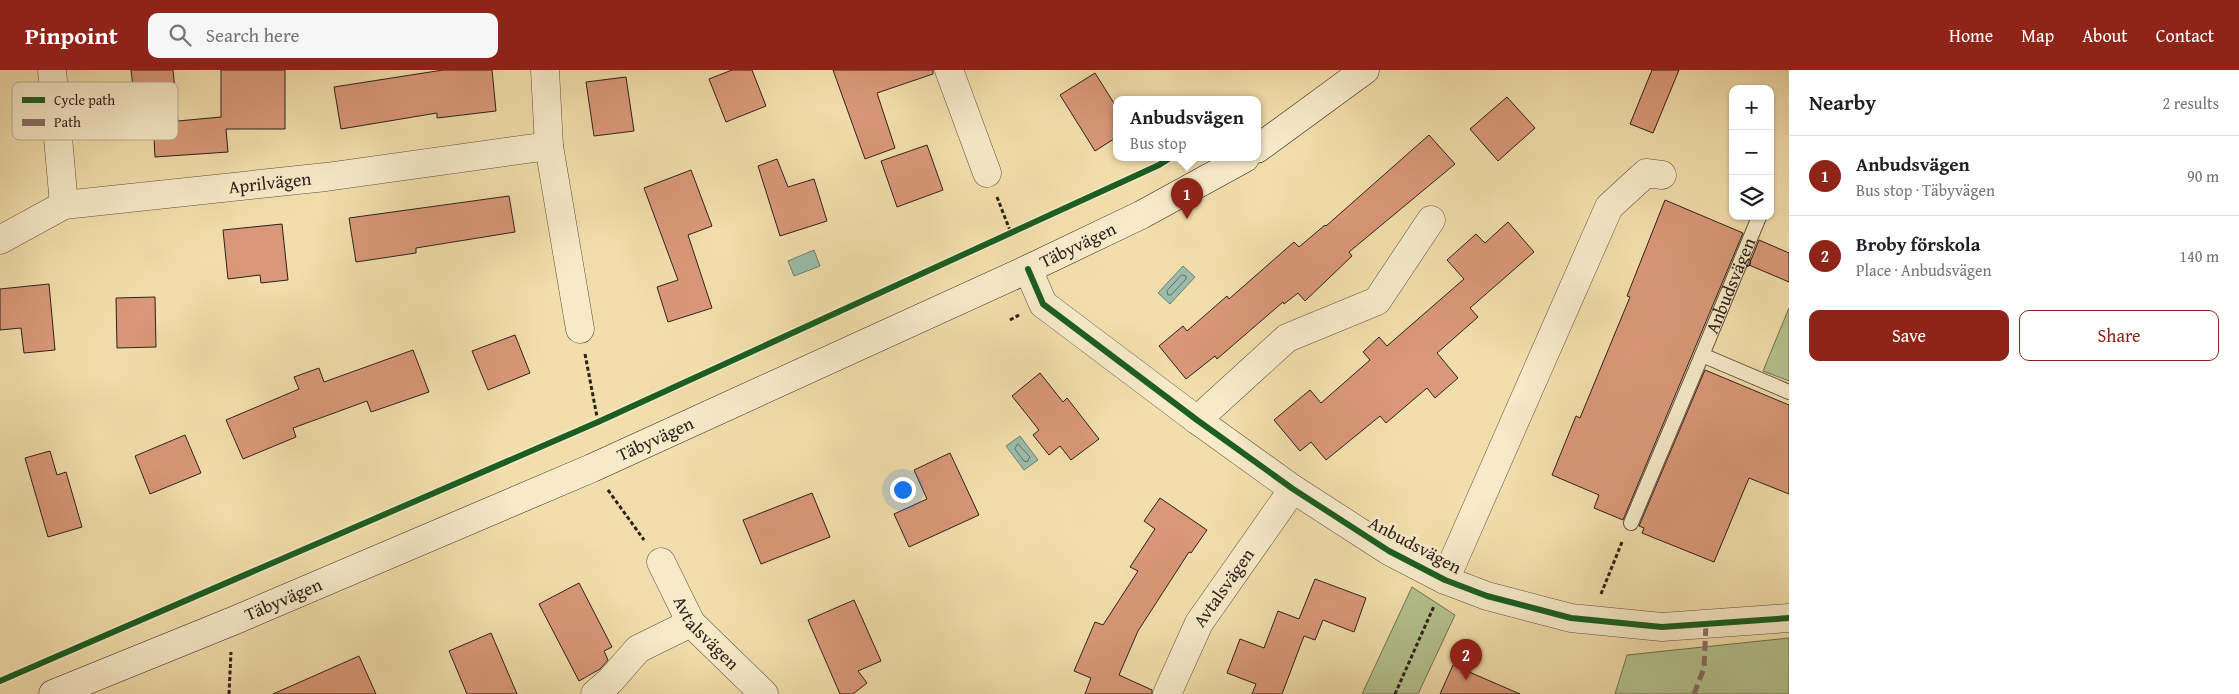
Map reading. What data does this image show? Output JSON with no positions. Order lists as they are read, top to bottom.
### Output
{
  "streets": {
    "street": [
      "Aprilvägen",
      "Täbyvägen",
      "Anbudsvägen",
      "Avtalsvägen"
    ]
  },
  "crossings": [
    ["Täbyvägen", "Anbudsvägen"],
    ["Anbudsvägen", "Avtalsvägen"]
  ],
  "legend": ["Cycle path", "Path"],
  "page": {
    "header": "Pinpoint",
    "search": "Search here",
    "nav": [
      "Home",
      "Map",
      "About",
      "Contact"
    ],
    "heading": ["Nearby", "2 results"],
    "map_buttons": ["+", "−"],
    "popup": ["Anbudsvägen", "Bus stop"],
    "list": [
      {
        "mark": "1",
        "name": "Anbudsvägen",
        "note": "Bus stop · Täbyvägen",
        "value": "90 m"
      },
      {
        "mark": "2",
        "name": "Broby förskola",
        "note": "Place · Anbudsvägen",
        "value": "140 m"
      }
    ],
    "pins": ["1", "2"],
    "buttons": ["Save", "Share"]
  }
}
